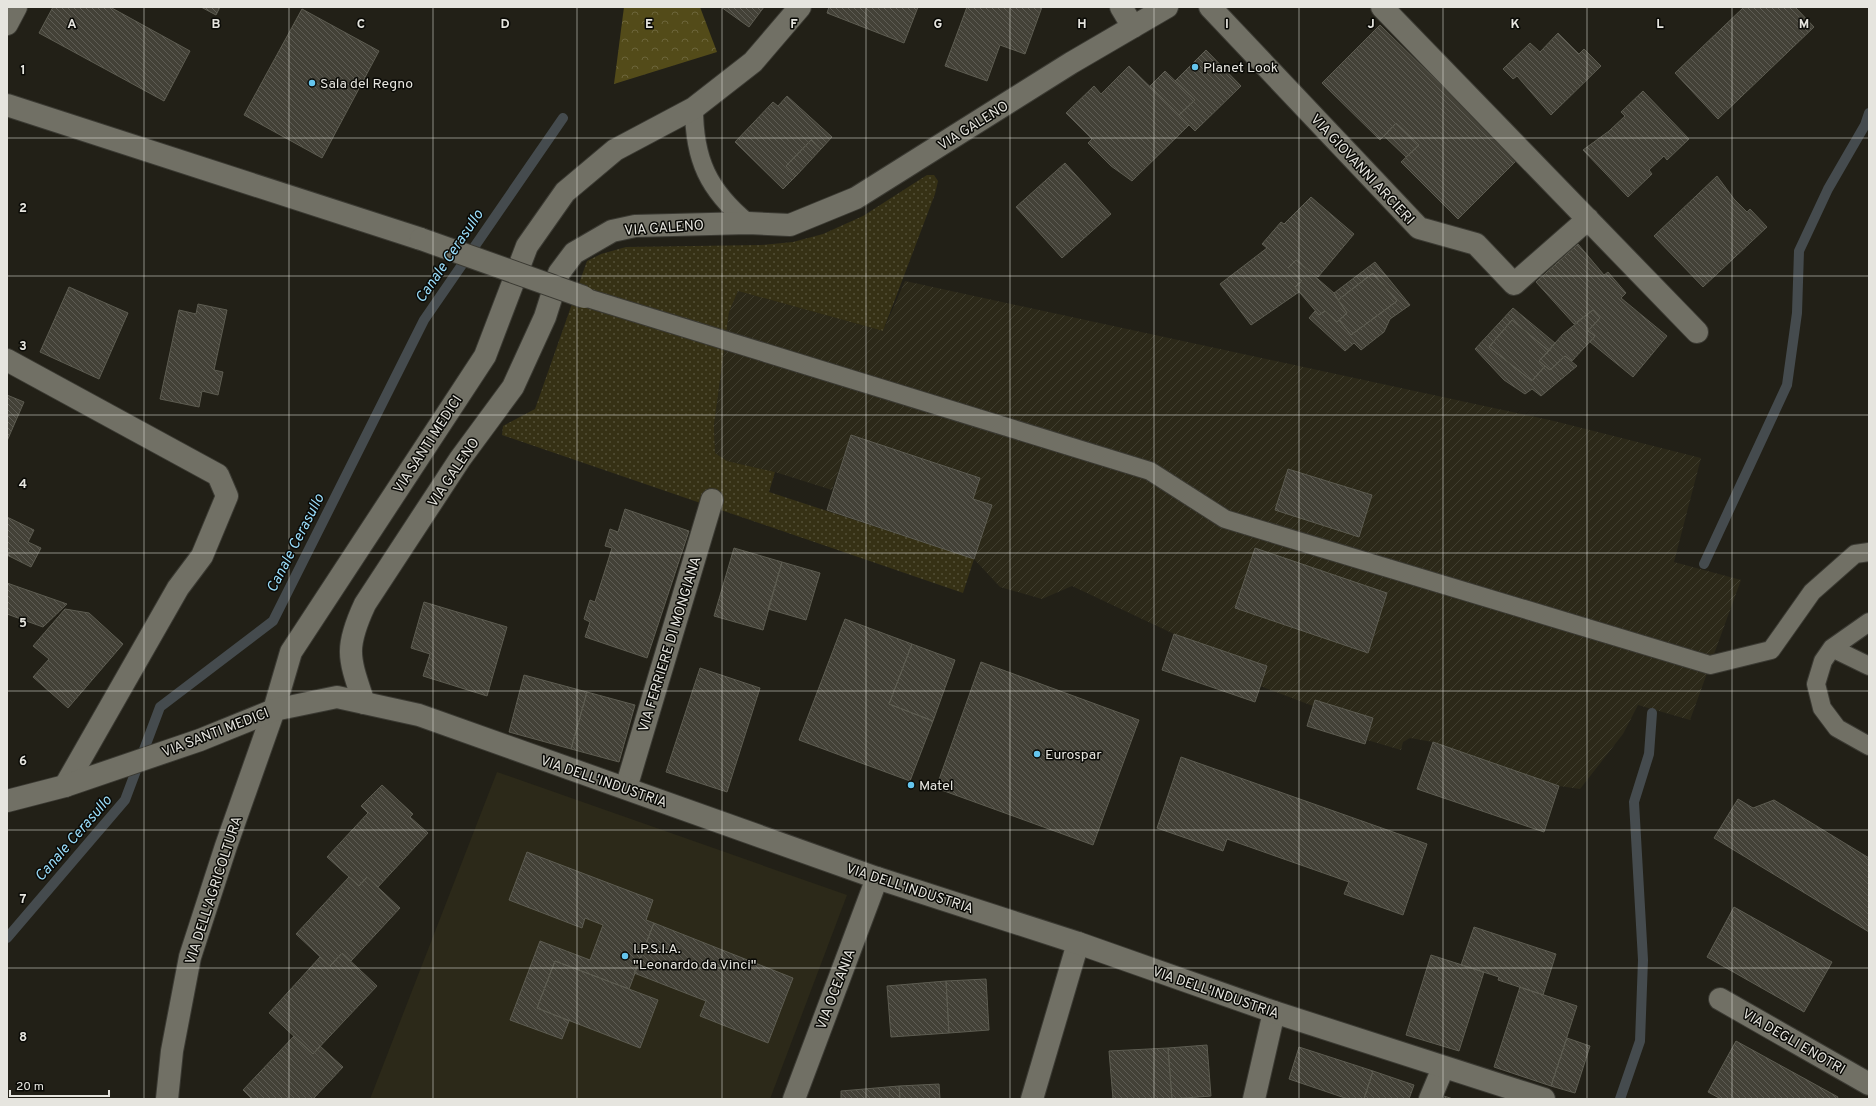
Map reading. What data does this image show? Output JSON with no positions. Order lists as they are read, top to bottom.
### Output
{
  "streets": {
    "street": [
      "VIA GALENO",
      "VIA GIOVANNI ARCIERI",
      "VIA SANTI MEDICI",
      "VIA FERRIERE DI MONGIANA",
      "VIA DELL'INDUSTRIA",
      "VIA DELL'AGRICOLTURA",
      "VIA OCEANIA",
      "VIA DEGLI ENOTRI"
    ]
  },
  "crossings": [
    ["VIA GALENO", "VIA DELL'INDUSTRIA"],
    ["VIA SANTI MEDICI", "VIA DELL'INDUSTRIA"],
    ["VIA SANTI MEDICI", "VIA DELL'AGRICOLTURA"],
    ["VIA FERRIERE DI MONGIANA", "VIA DELL'INDUSTRIA"],
    ["VIA DELL'INDUSTRIA", "VIA DELL'AGRICOLTURA"],
    ["VIA DELL'INDUSTRIA", "VIA OCEANIA"]
  ],
  "water": ["Canale Cerasullo"],
  "places": [
    "Planet Look",
    "Sala del Regno",
    "Eurospar",
    "Matel",
    "I.P.S.I.A. \"Leonardo da Vinci\""
  ],
  "scale_bar": "20 m",
  "grid": {
    "columns": [
      "A",
      "B",
      "C",
      "D",
      "E",
      "F",
      "G",
      "H",
      "I",
      "J",
      "K",
      "L",
      "M"
    ],
    "rows": [
      "1",
      "2",
      "3",
      "4",
      "5",
      "6",
      "7",
      "8"
    ]
  }
}
